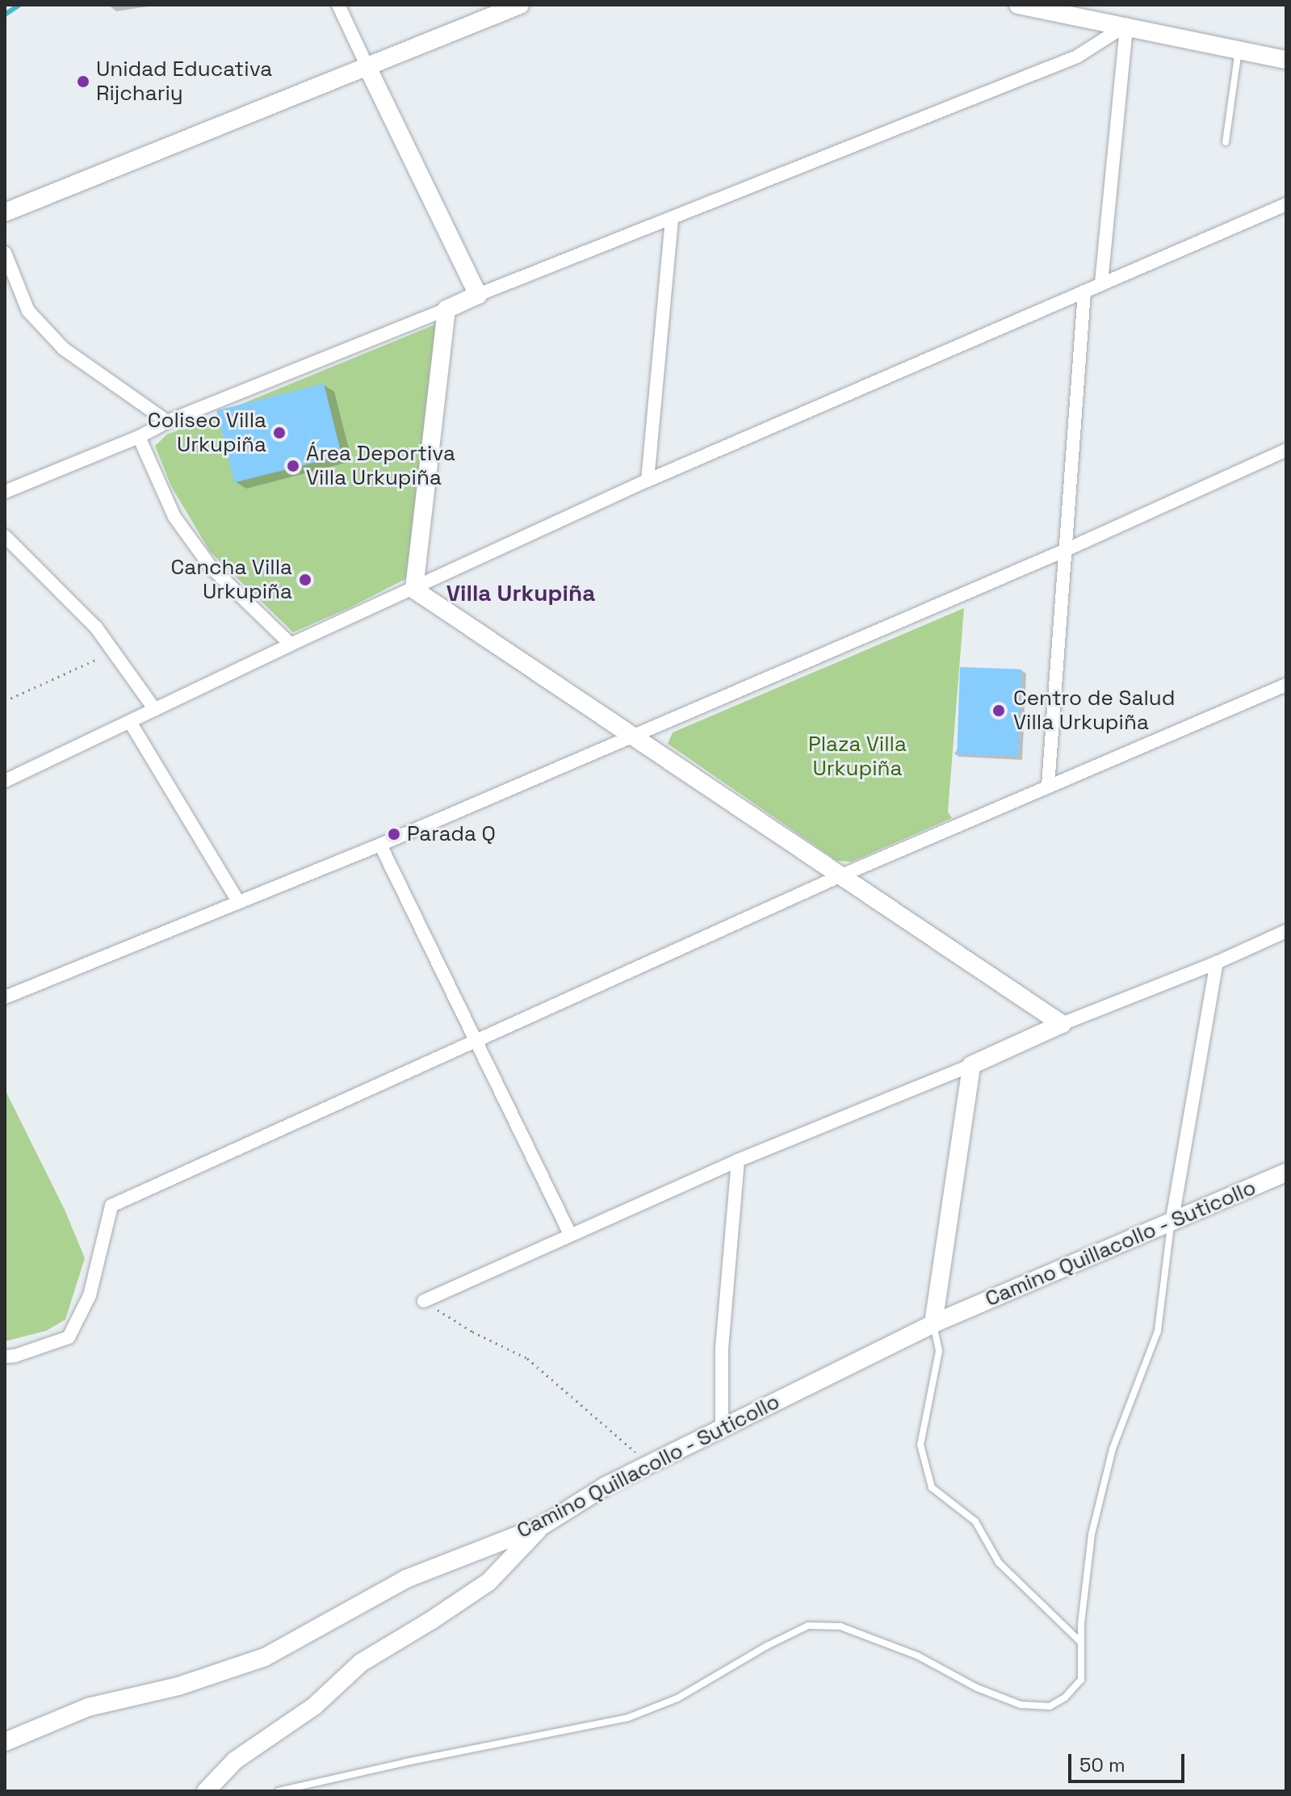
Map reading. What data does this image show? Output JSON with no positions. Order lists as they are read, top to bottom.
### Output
{
  "streets": {
    "street": ["Camino Quillacollo - Suticollo"]
  },
  "districts": ["Villa Urkupiña"],
  "parks": ["Plaza Villa Urkupiña"],
  "places": [
    "Unidad Educativa Rijchariy",
    "Coliseo Villa Urkupiña",
    "Área Deportiva Villa Urkupiña",
    "Cancha Villa Urkupiña",
    "Centro de Salud Villa Urkupiña",
    "Parada Q"
  ],
  "scale_bar": "50 m"
}
